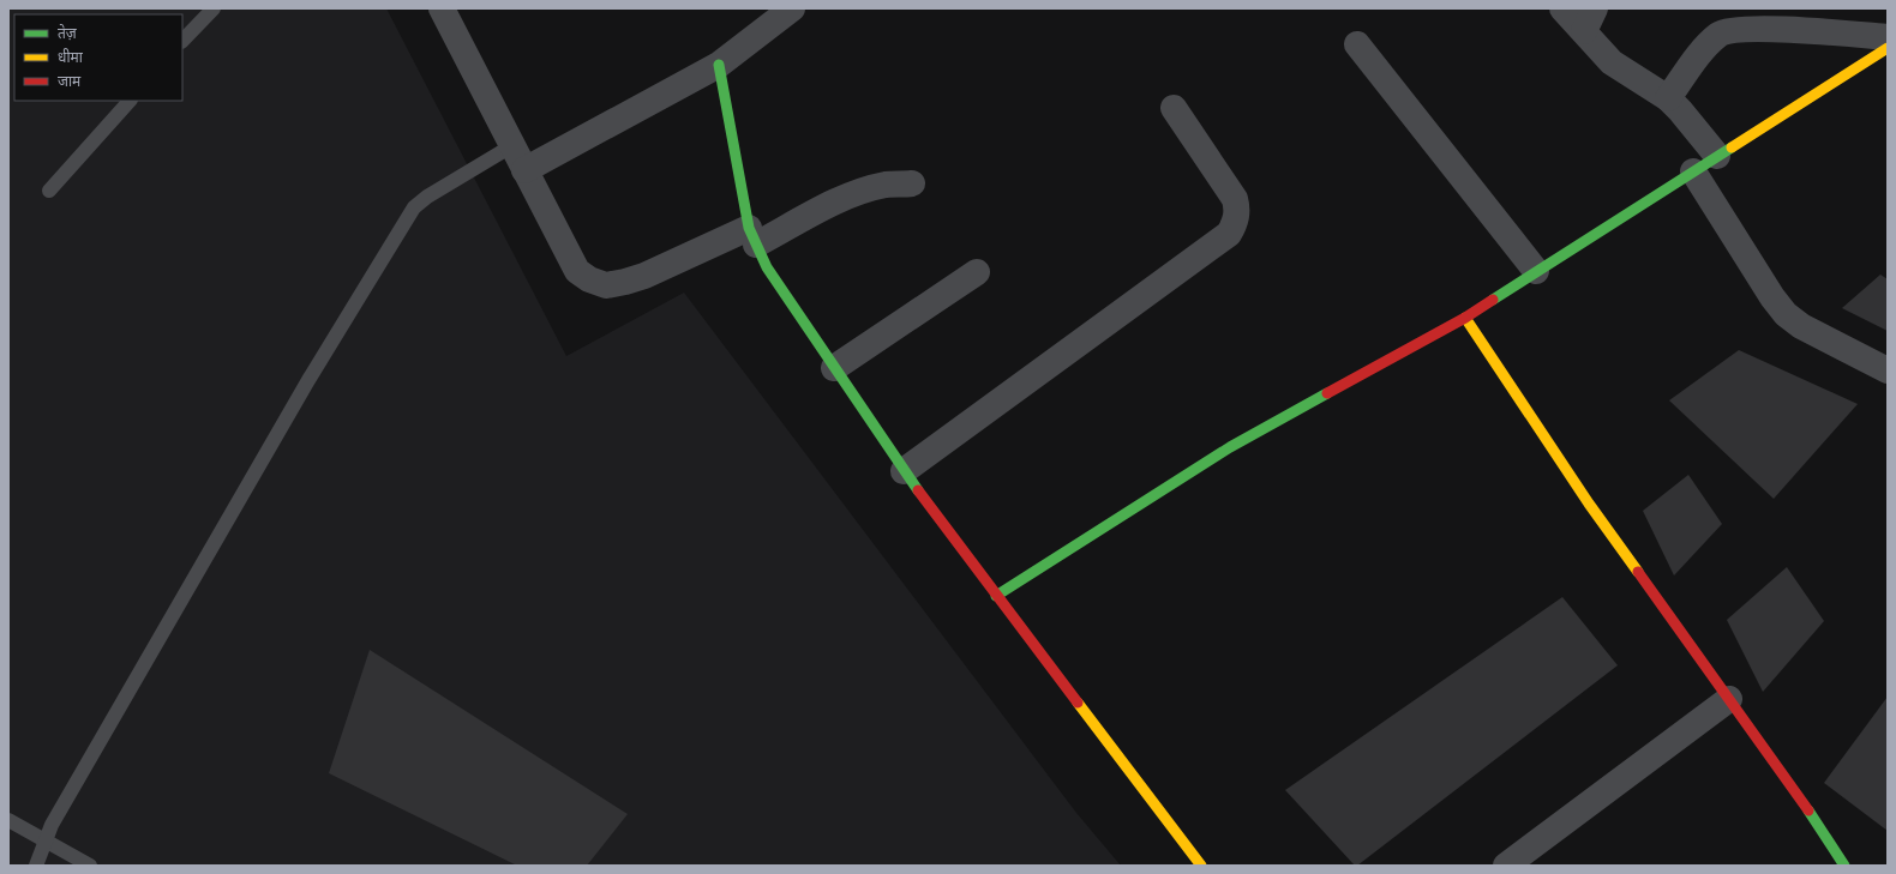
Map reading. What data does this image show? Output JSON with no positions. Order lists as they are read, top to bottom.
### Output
{
  "legend": ["तेज़", "धीमा", "जाम"]
}
